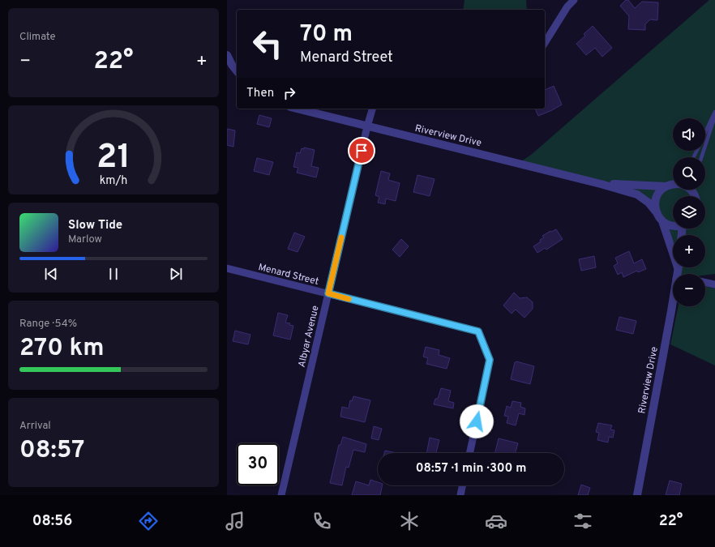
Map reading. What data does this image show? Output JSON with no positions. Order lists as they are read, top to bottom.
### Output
{
  "streets": {
    "street": ["Riverview Drive", "Menard Street", "Albyar Avenue"]
  },
  "crossings": [
    ["Riverview Drive", "Albyar Avenue"],
    ["Menard Street", "Albyar Avenue"]
  ],
  "page": {
    "tile": [
      "Climate",
      ["Range · 54%", "270 km"],
      ["Arrival", "08:57"]
    ],
    "turn": ["70 m", "Menard Street"],
    "heat": ["−", "22°", "+"],
    "then": "Then",
    "map_buttons": ["+", "−"],
    "song": ["Slow Tide", "Marlow"],
    "limit": "30",
    "trip": "08:57 · 1 min · 300 m",
    "tabs": ["08:56", "22°"],
    "gauge": ["21", "km/h"]
  }
}
